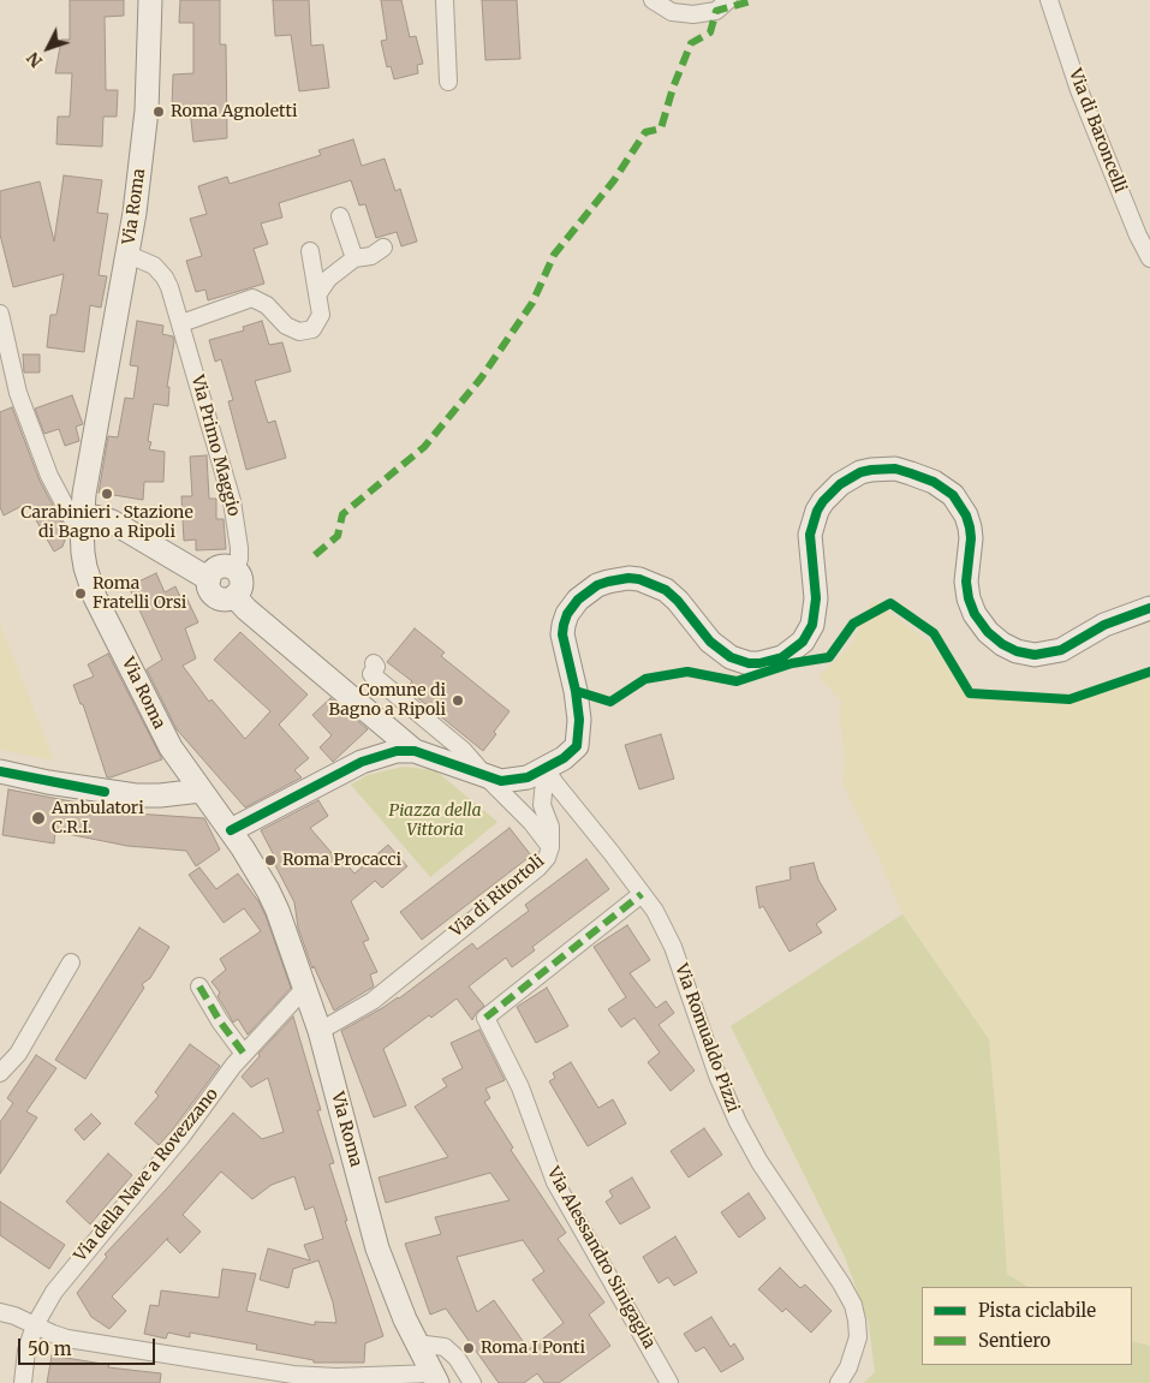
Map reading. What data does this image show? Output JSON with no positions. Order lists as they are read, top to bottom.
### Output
{
  "streets": {
    "street": [
      "Via di Baroncelli",
      "Via Roma",
      "Via Primo Maggio",
      "Via di Ritortoli",
      "Via Romualdo Pizzi",
      "Via della Nave a Rovezzano",
      "Via Alessandro Sinigaglia"
    ]
  },
  "crossings": [
    ["Via Roma", "Via Primo Maggio"],
    ["Via Roma", "Via di Ritortoli"],
    ["Via Roma", "Via della Nave a Rovezzano"],
    ["Via di Ritortoli", "Via Romualdo Pizzi"],
    ["Via Romualdo Pizzi", "Via Alessandro Sinigaglia"]
  ],
  "parks": ["Piazza della Vittoria"],
  "places": [
    "Roma Agnoletti",
    "Carabinieri . Stazione di Bagno a Ripoli",
    "Roma Fratelli Orsi",
    "Comune di Bagno a Ripoli",
    "Ambulatori C.R.I.",
    "Roma Procacci",
    "Roma I Ponti"
  ],
  "legend": ["Pista ciclabile", "Sentiero"],
  "scale_bar": "50 m",
  "north": "bottom left"
}
